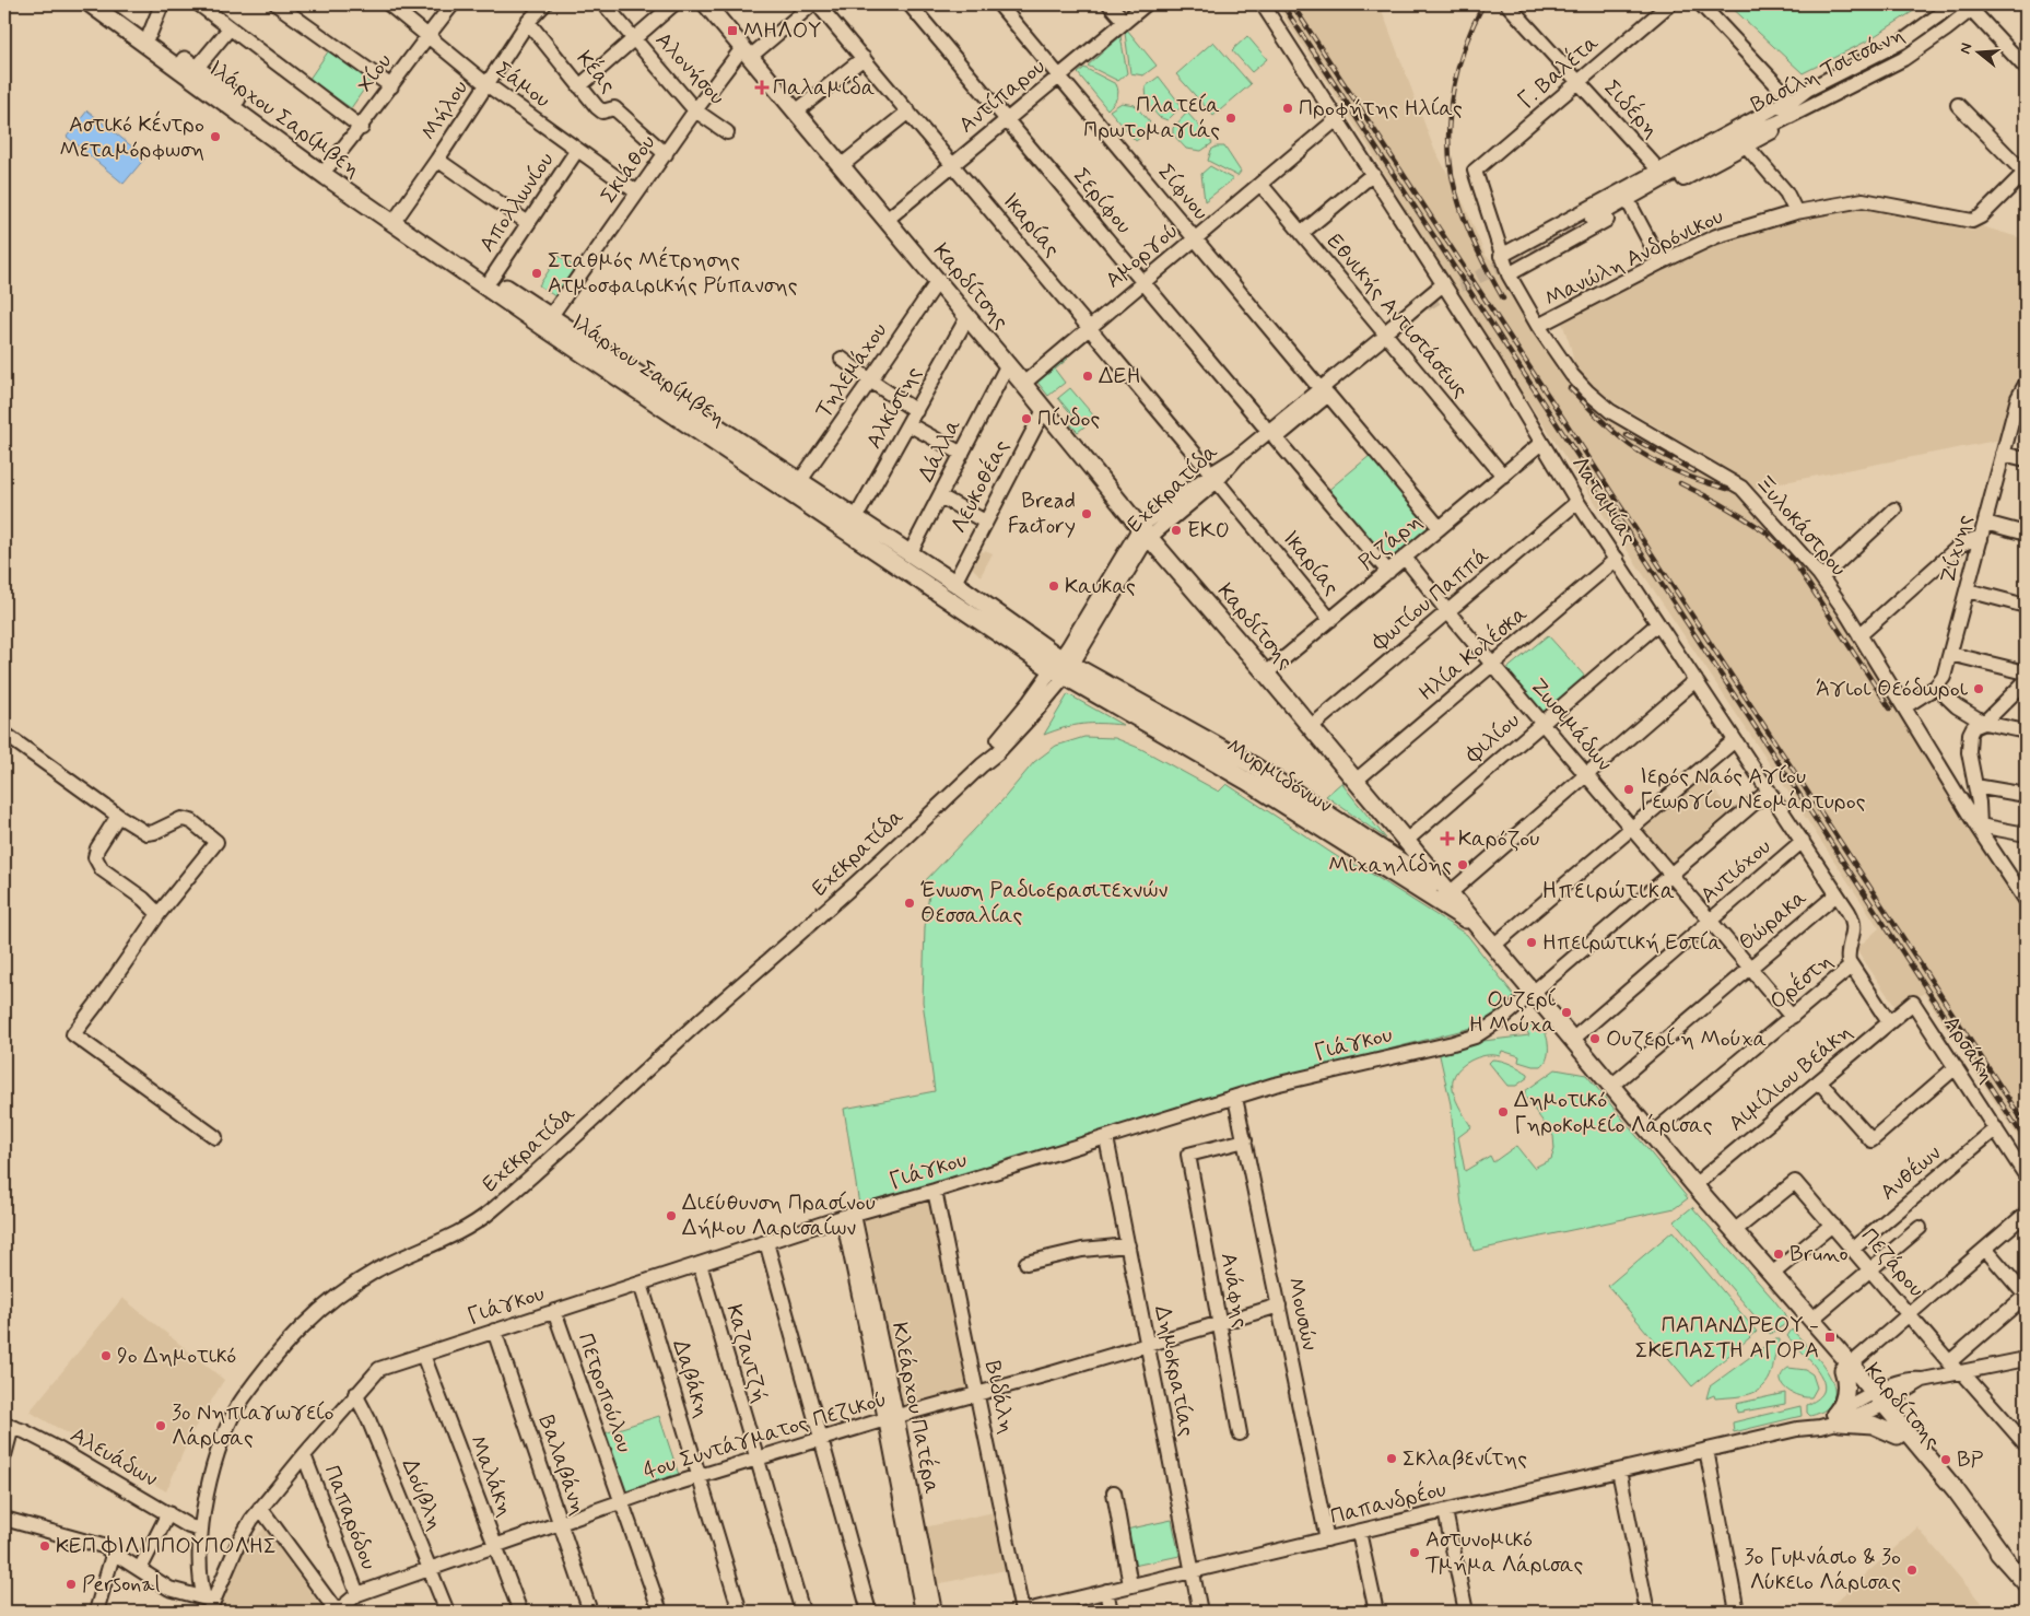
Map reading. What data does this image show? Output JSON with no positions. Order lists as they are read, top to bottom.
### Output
{
  "streets": {
    "main road": ["Ιλάρχου Σαρίμβεη", "Καρδίτσης", "Μυρμιδόνων"],
    "street": [
      "Αλονήσου",
      "Βασίλη Τσιτσάνη",
      "Κέας",
      "Γ. Βαλέτα",
      "Χίου",
      "Σάμου",
      "Αντίπαρου",
      "Σιδέρη",
      "Μήλου",
      "Σκιάθου",
      "Σίφνου",
      "Σερίφου",
      "Απολλωνίου",
      "Ικαρίας",
      "Αμοργού",
      "Μανώλη Ανδρόνικου",
      "Εθνικής Αντιστάσεως",
      "Τηλεμάχου",
      "Αλκίστης",
      "Δάλλα",
      "Λευκοθέας",
      "Εχεκρατίδα",
      "Λαταμίας",
      "Ξυλοκάστρου",
      "Ριζάρη",
      "Ζίχνης",
      "Φωτίου Παππά",
      "Ηλία Κολέσκα",
      "Ζωσιμάδων",
      "Φιλίου",
      "Αντιόχου",
      "Θώρακα",
      "Ορέστη",
      "Γιάγκου",
      "Αρσάκη",
      "Αιμίλιου Βεάκη",
      "Ανθέων",
      "Πεζάρου",
      "Ανάφης",
      "Μουσών",
      "Καζαντζή",
      "Δημοκρατίας",
      "Δαβάκη",
      "Πετροπούλου",
      "Βιδάλη",
      "Κλεάρχου Πατέρα",
      "4ου Συντάγματος Πεζικού",
      "Αλευάδων",
      "Βαλαβάνη",
      "Μαλάκη",
      "Δούβλη",
      "Παπανδρέου",
      "Παπαρόδου"
    ]
  },
  "crossings": [
    ["Αλονήσου", "Σκιάθου"],
    ["Βασίλη Τσιτσάνη", "Σιδέρη"],
    ["Βασίλη Τσιτσάνη", "Ξυλοκάστρου"],
    ["Κέας", "Μήλου"],
    ["Κέας", "Σκιάθου"],
    ["Γ. Βαλέτα", "Σιδέρη"],
    ["Γ. Βαλέτα", "Ξυλοκάστρου"],
    ["Χίου", "Σάμου"],
    ["Χίου", "Ιλάρχου Σαρίμβεη"],
    ["Σάμου", "Μήλου"],
    ["Σάμου", "Σκιάθου"],
    ["Σάμου", "Απολλωνίου"],
    ["Αντίπαρου", "Σίφνου"],
    ["Αντίπαρου", "Σερίφου"],
    ["Αντίπαρου", "Ικαρίας"],
    ["Αντίπαρου", "Καρδίτσης"],
    ["Μήλου", "Ιλάρχου Σαρίμβεη"],
    ["Ιλάρχου Σαρίμβεη", "Σκιάθου"],
    ["Ιλάρχου Σαρίμβεη", "Απολλωνίου"],
    ["Ιλάρχου Σαρίμβεη", "Τηλεμάχου"],
    ["Ιλάρχου Σαρίμβεη", "Αλκίστης"],
    ["Ιλάρχου Σαρίμβεη", "Δάλλα"],
    ["Ιλάρχου Σαρίμβεη", "Λευκοθέας"],
    ["Ιλάρχου Σαρίμβεη", "Εχεκρατίδα"],
    ["Ιλάρχου Σαρίμβεη", "Μυρμιδόνων"],
    ["Σκιάθου", "Καρδίτσης"],
    ["Σίφνου", "Αμοργού"],
    ["Σερίφου", "Αμοργού"],
    ["Ικαρίας", "Αμοργού"],
    ["Ικαρίας", "Εχεκρατίδα"],
    ["Ικαρίας", "Ριζάρη"],
    ["Αμοργού", "Καρδίτσης"],
    ["Αμοργού", "Εθνικής Αντιστάσεως"],
    ["Αμοργού", "Λαταμίας"],
    ["Μανώλη Ανδρόνικου", "Ξυλοκάστρου"],
    ["Καρδίτσης", "Τηλεμάχου"],
    ["Καρδίτσης", "Αλκίστης"],
    ["Καρδίτσης", "Δάλλα"],
    ["Καρδίτσης", "Λευκοθέας"],
    ["Καρδίτσης", "Εχεκρατίδα"],
    ["Καρδίτσης", "Ριζάρη"],
    ["Καρδίτσης", "Φωτίου Παππά"],
    ["Καρδίτσης", "Ηλία Κολέσκα"],
    ["Καρδίτσης", "Φιλίου"],
    ["Καρδίτσης", "Μυρμιδόνων"],
    ["Καρδίτσης", "Αντιόχου"],
    ["Καρδίτσης", "Θώρακα"],
    ["Καρδίτσης", "Ορέστη"],
    ["Καρδίτσης", "Γιάγκου"],
    ["Καρδίτσης", "Αιμίλιου Βεάκη"],
    ["Καρδίτσης", "Πεζάρου"],
    ["Καρδίτσης", "Παπανδρέου"],
    ["Εθνικής Αντιστάσεως", "Εχεκρατίδα"],
    ["Εθνικής Αντιστάσεως", "Ριζάρη"],
    ["Εχεκρατίδα", "Λαταμίας"],
    ["Εχεκρατίδα", "Μυρμιδόνων"],
    ["Εχεκρατίδα", "Γιάγκου"],
    ["Εχεκρατίδα", "Αλευάδων"],
    ["Λαταμίας", "Ριζάρη"],
    ["Λαταμίας", "Φωτίου Παππά"],
    ["Λαταμίας", "Ηλία Κολέσκα"],
    ["Λαταμίας", "Φιλίου"],
    ["Λαταμίας", "Αντιόχου"],
    ["Λαταμίας", "Θώρακα"],
    ["Λαταμίας", "Ορέστη"],
    ["Λαταμίας", "Γιάγκου"],
    ["Ριζάρη", "Ζωσιμάδων"],
    ["Φωτίου Παππά", "Ζωσιμάδων"],
    ["Ηλία Κολέσκα", "Ζωσιμάδων"],
    ["Ζωσιμάδων", "Φιλίου"],
    ["Ζωσιμάδων", "Αντιόχου"],
    ["Ζωσιμάδων", "Θώρακα"],
    ["Ζωσιμάδων", "Ορέστη"],
    ["Ζωσιμάδων", "Γιάγκου"],
    ["Γιάγκου", "Μουσών"],
    ["Γιάγκου", "Καζαντζή"],
    ["Γιάγκου", "Δημοκρατίας"],
    ["Γιάγκου", "Δαβάκη"],
    ["Γιάγκου", "Πετροπούλου"],
    ["Γιάγκου", "Βιδάλη"],
    ["Γιάγκου", "Κλεάρχου Πατέρα"],
    ["Γιάγκου", "Βαλαβάνη"],
    ["Γιάγκου", "Μαλάκη"],
    ["Γιάγκου", "Δούβλη"],
    ["Γιάγκου", "Παπαρόδου"],
    ["Αρσάκη", "Αιμίλιου Βεάκη"],
    ["Αρσάκη", "Ανθέων"],
    ["Ανθέων", "Πεζάρου"],
    ["Ανάφης", "Μουσών"],
    ["Ανάφης", "4ου Συντάγματος Πεζικού"],
    ["Μουσών", "4ου Συντάγματος Πεζικού"],
    ["Μουσών", "Παπανδρέου"],
    ["Καζαντζή", "4ου Συντάγματος Πεζικού"],
    ["Δημοκρατίας", "4ου Συντάγματος Πεζικού"],
    ["Δημοκρατίας", "Παπανδρέου"],
    ["Δαβάκη", "4ου Συντάγματος Πεζικού"],
    ["Πετροπούλου", "4ου Συντάγματος Πεζικού"],
    ["Βιδάλη", "4ου Συντάγματος Πεζικού"],
    ["Βιδάλη", "Παπανδρέου"],
    ["Κλεάρχου Πατέρα", "4ου Συντάγματος Πεζικού"],
    ["4ου Συντάγματος Πεζικού", "Βαλαβάνη"],
    ["4ου Συντάγματος Πεζικού", "Μαλάκη"],
    ["4ου Συντάγματος Πεζικού", "Δούβλη"],
    ["4ου Συντάγματος Πεζικού", "Παπαρόδου"]
  ],
  "districts": ["Ηπειρώτικα"],
  "places": {
    "transit": ["ΜΗΛΟΥ", "ΠΑΠΑΝΔΡΕΟΥ - ΣΚΕΠΑΣΤΗ ΑΓΟΡΑ"],
    "health": ["Παλαμίδα", "Καρόζου"],
    "other": [
      "Προφήτης Ηλίας",
      "Πλατεία Πρωτομαγιάς",
      "Αστικό Κέντρο Μεταμόρφωση",
      "Σταθμός Μέτρησης Ατμοσφαιρικής Ρύπανσης",
      "ΔΕΗ",
      "Πίνδος",
      "Bread Factory",
      "EKO",
      "Καυκας",
      "Άγιοι Θεόδωροι",
      "Ιερός Ναός Αγίου Γεωργίου Νεομάρτυρος",
      "Μιχαηλίδης",
      "Ένωση Ραδιοερασιτεχνών Θεσσαλίας",
      "Ηπειρωτική Εστία",
      "Ουζερί Η Μούχα",
      "Ουζερί η Μούχα",
      "Δημοτικό Γηροκομείο Λάρισας",
      "Διεύθυνση Πρασίνου Δήμου Λαρισαίων",
      "Bruno",
      "9ο Δημοτικό",
      "3o Νηπιαγωγείο Λάρισας",
      "Σκλαβενίτης",
      "BP",
      "ΚΕΠ ΦΙΛΙΠΠΟΥΠΟΛΗΣ",
      "Αστυνομικό Τμήμα Λάρισας",
      "3ο Γυμνάσιο & 3ο Λύκειο Λάρισας",
      "Personal"
    ]
  },
  "north": "left"
}
